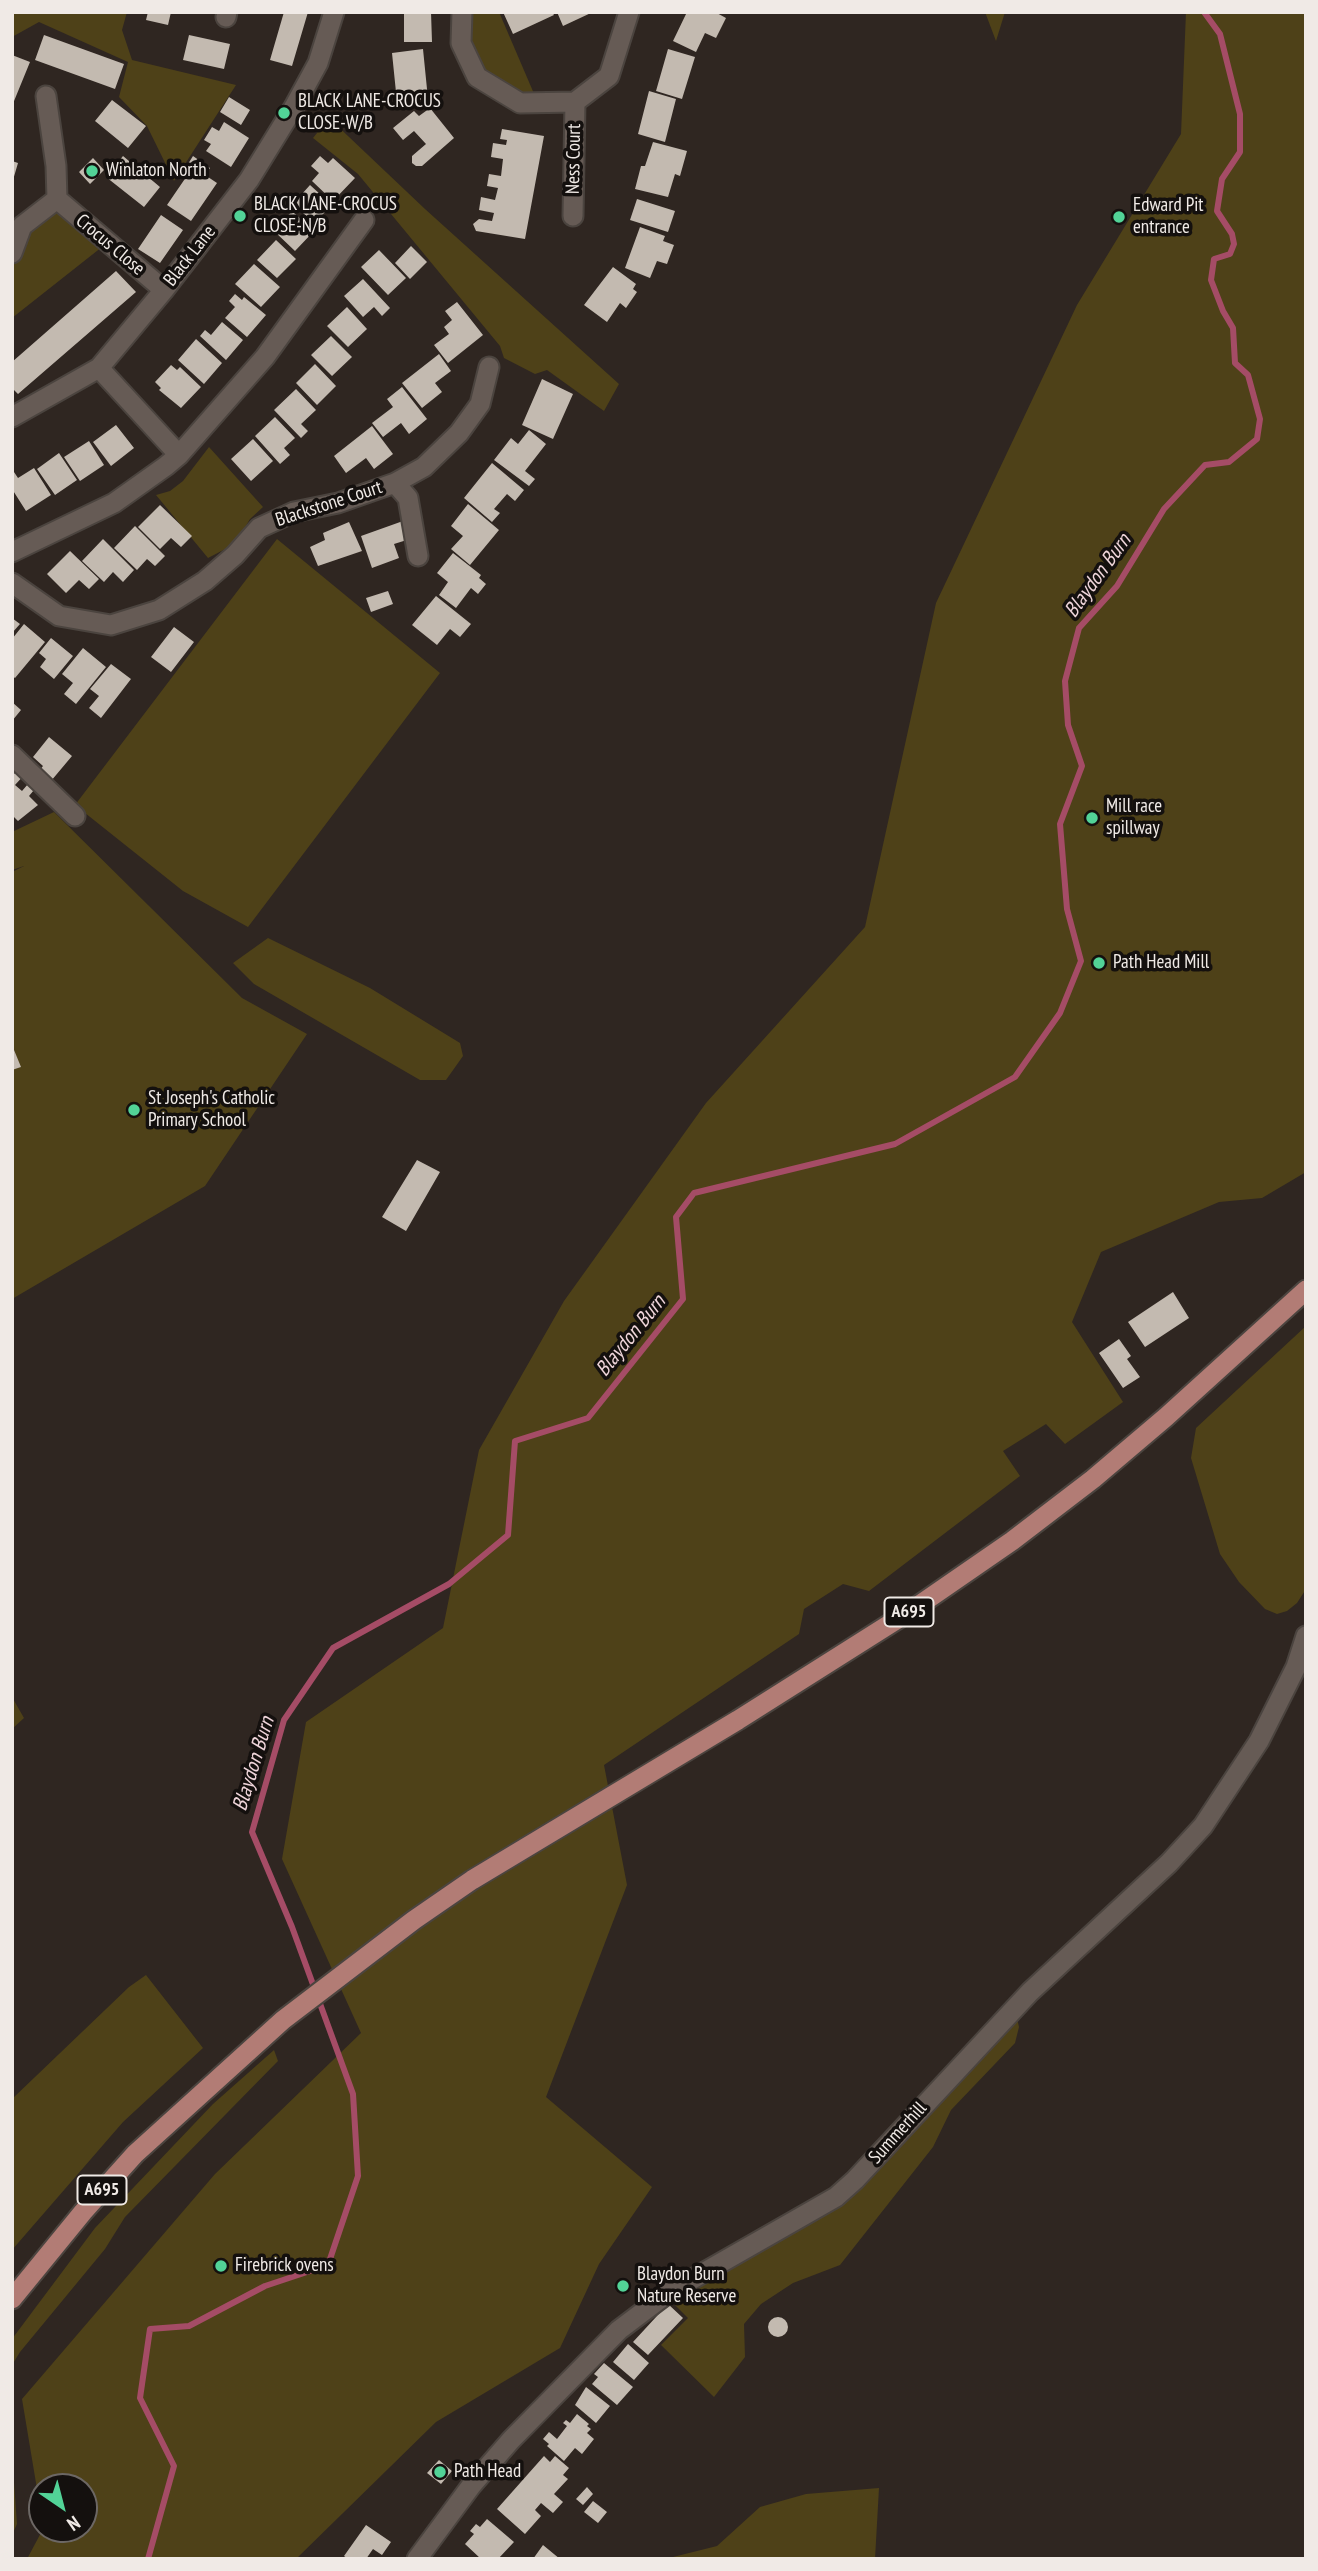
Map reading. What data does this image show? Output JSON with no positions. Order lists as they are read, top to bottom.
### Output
{
  "streets": {
    "main road": ["A695"],
    "street": [
      "Ness Court",
      "Crocus Close",
      "Black Lane",
      "Blackstone Court",
      "Summerhill"
    ]
  },
  "crossings": [
    ["Crocus Close", "Black Lane"]
  ],
  "water": ["Blaydon Burn"],
  "places": [
    "BLACK LANE-CROCUS CLOSE-W/B",
    "Winlaton North",
    "BLACK LANE-CROCUS CLOSE-N/B",
    "Edward Pit entrance",
    "Mill race spillway",
    "Path Head Mill",
    "St Joseph's Catholic Primary School",
    "Firebrick ovens",
    "Blaydon Burn Nature Reserve",
    "Path Head"
  ],
  "north": "bottom right"
}
